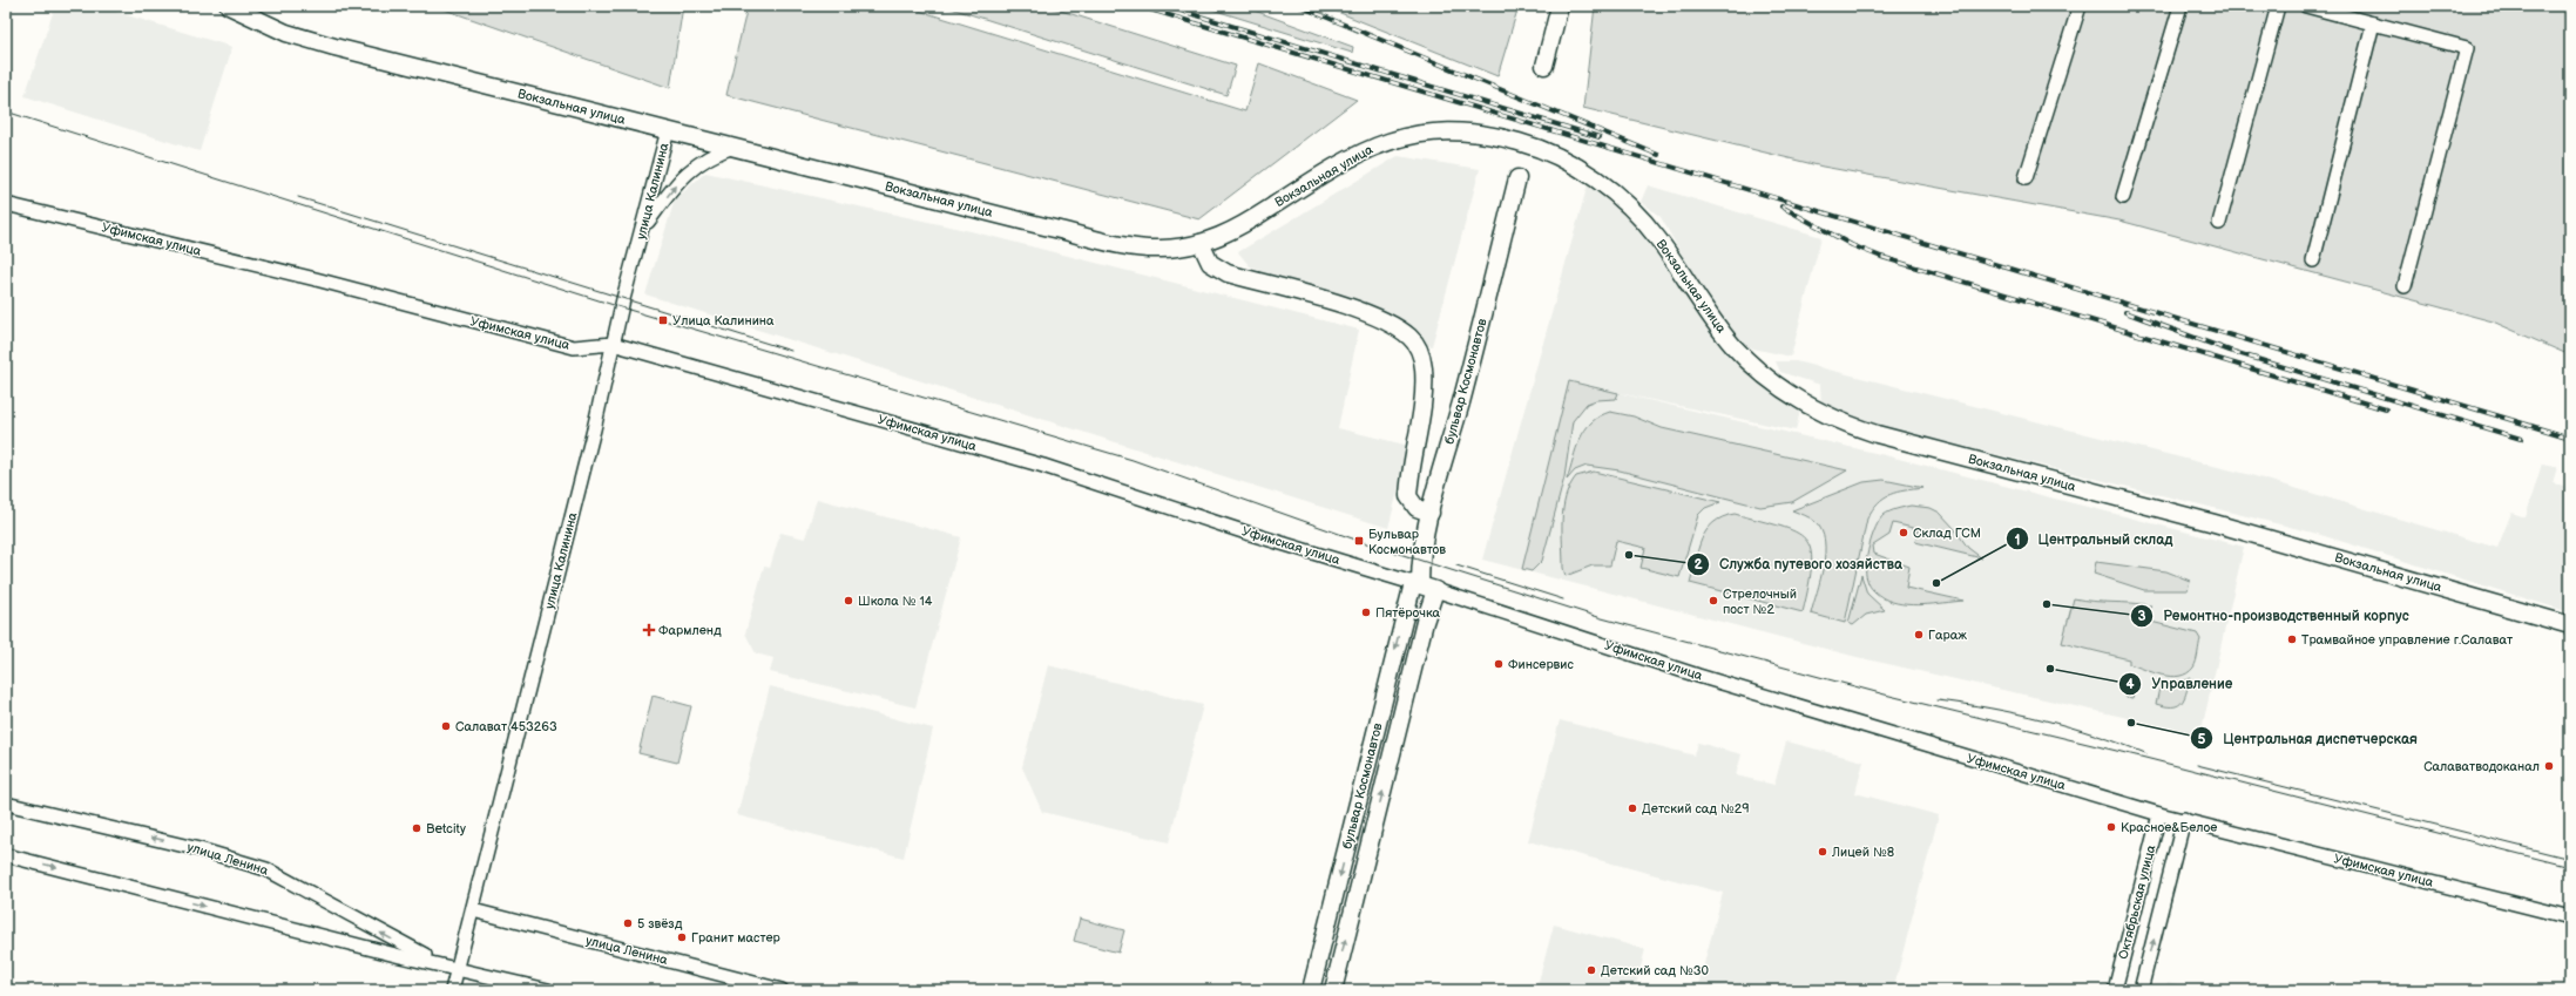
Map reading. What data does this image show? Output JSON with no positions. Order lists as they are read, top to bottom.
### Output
{
  "streets": {
    "main road": ["Вокзальная улица", "бульвар Космонавтов"],
    "street": [
      "улица Калинина",
      "Уфимская улица",
      "улица Ленина",
      "Октябрьская улица"
    ]
  },
  "crossings": [
    ["Вокзальная улица", "улица Калинина"],
    ["улица Калинина", "Уфимская улица"],
    ["улица Калинина", "улица Ленина"],
    ["Уфимская улица", "бульвар Космонавтов"],
    ["Уфимская улица", "Октябрьская улица"]
  ],
  "places": {
    "transit": ["Улица Калинина", "Бульвар Космонавтов"],
    "other": [
      "Склад ГСМ",
      "Служба путевого хозяйства",
      "Центральный склад",
      "Школа № 14",
      "Стрелочный пост №2",
      "Ремонтно-производственный корпус",
      "Пятёрочка",
      "Гараж",
      "Трамвайное управление г.Салават",
      "Финсервис",
      "Управление",
      "Центральная диспетчерская",
      "Салават 453263",
      "Салаватводоканал",
      "Детский сад №29",
      "Красное&Белое",
      "Betcity",
      "Лицей №8",
      "5 звёзд",
      "Гранит мастер",
      "Детский сад №30"
    ],
    "health": ["Фармленд"]
  }
}
